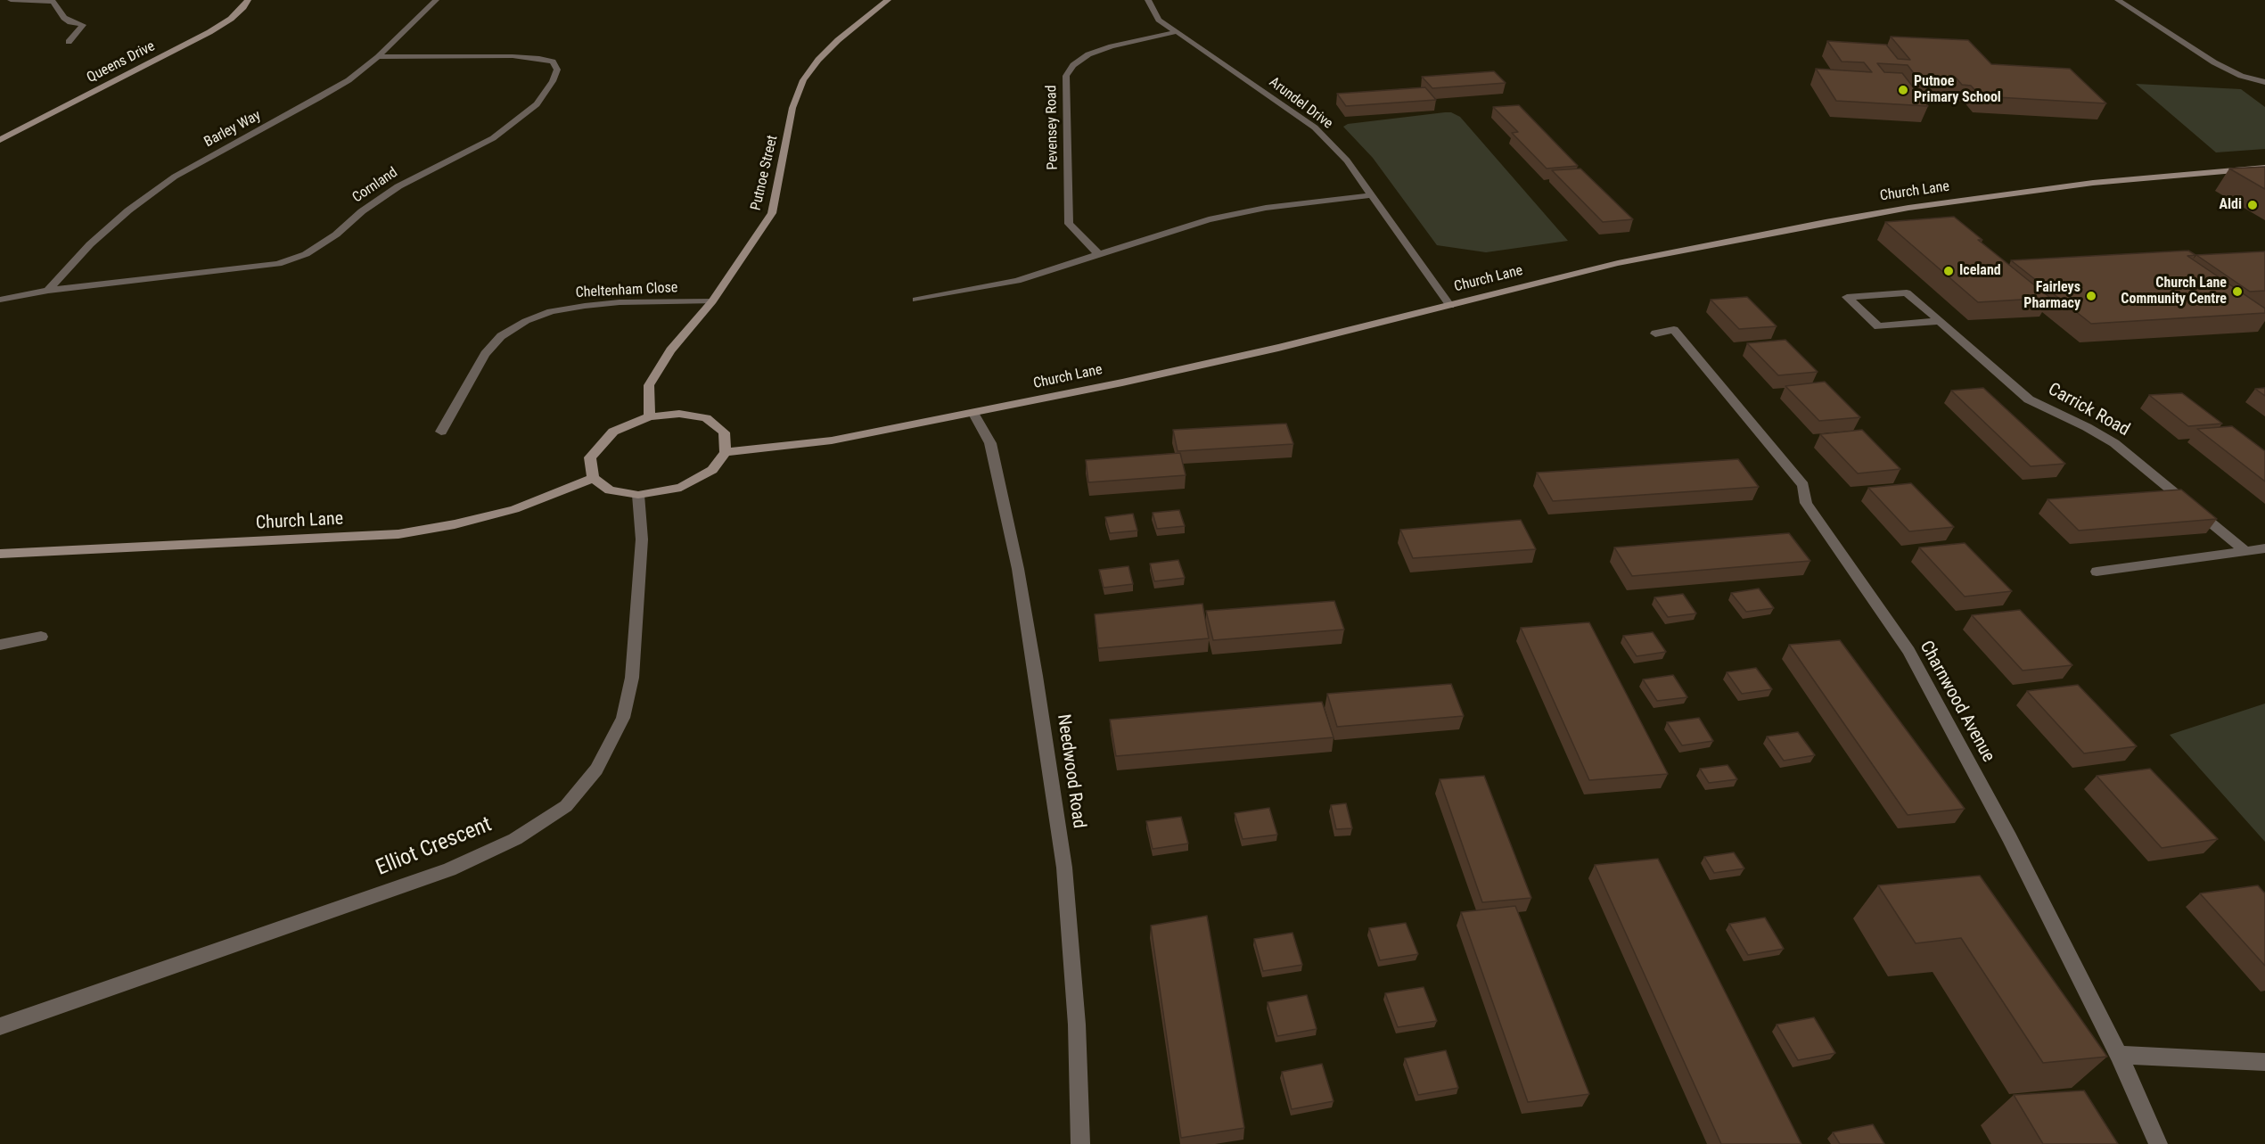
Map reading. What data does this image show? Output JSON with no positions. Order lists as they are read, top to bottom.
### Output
{
  "streets": {
    "street": [
      "Queens Drive",
      "Arundel Drive",
      "Pevensey Road",
      "Barley Way",
      "Putnoe Street",
      "Cornland",
      "Church Lane",
      "Cheltenham Close",
      "Carrick Road",
      "Charnwood Avenue",
      "Needwood Road",
      "Elliot Crescent"
    ]
  },
  "crossings": [
    ["Arundel Drive", "Pevensey Road"],
    ["Arundel Drive", "Church Lane"],
    ["Barley Way", "Cornland"],
    ["Putnoe Street", "Cheltenham Close"],
    ["Church Lane", "Needwood Road"]
  ],
  "places": [
    "Putnoe Primary School",
    "Aldi",
    "Iceland",
    "Church Lane Community Centre",
    "Fairleys Pharmacy"
  ]
}
